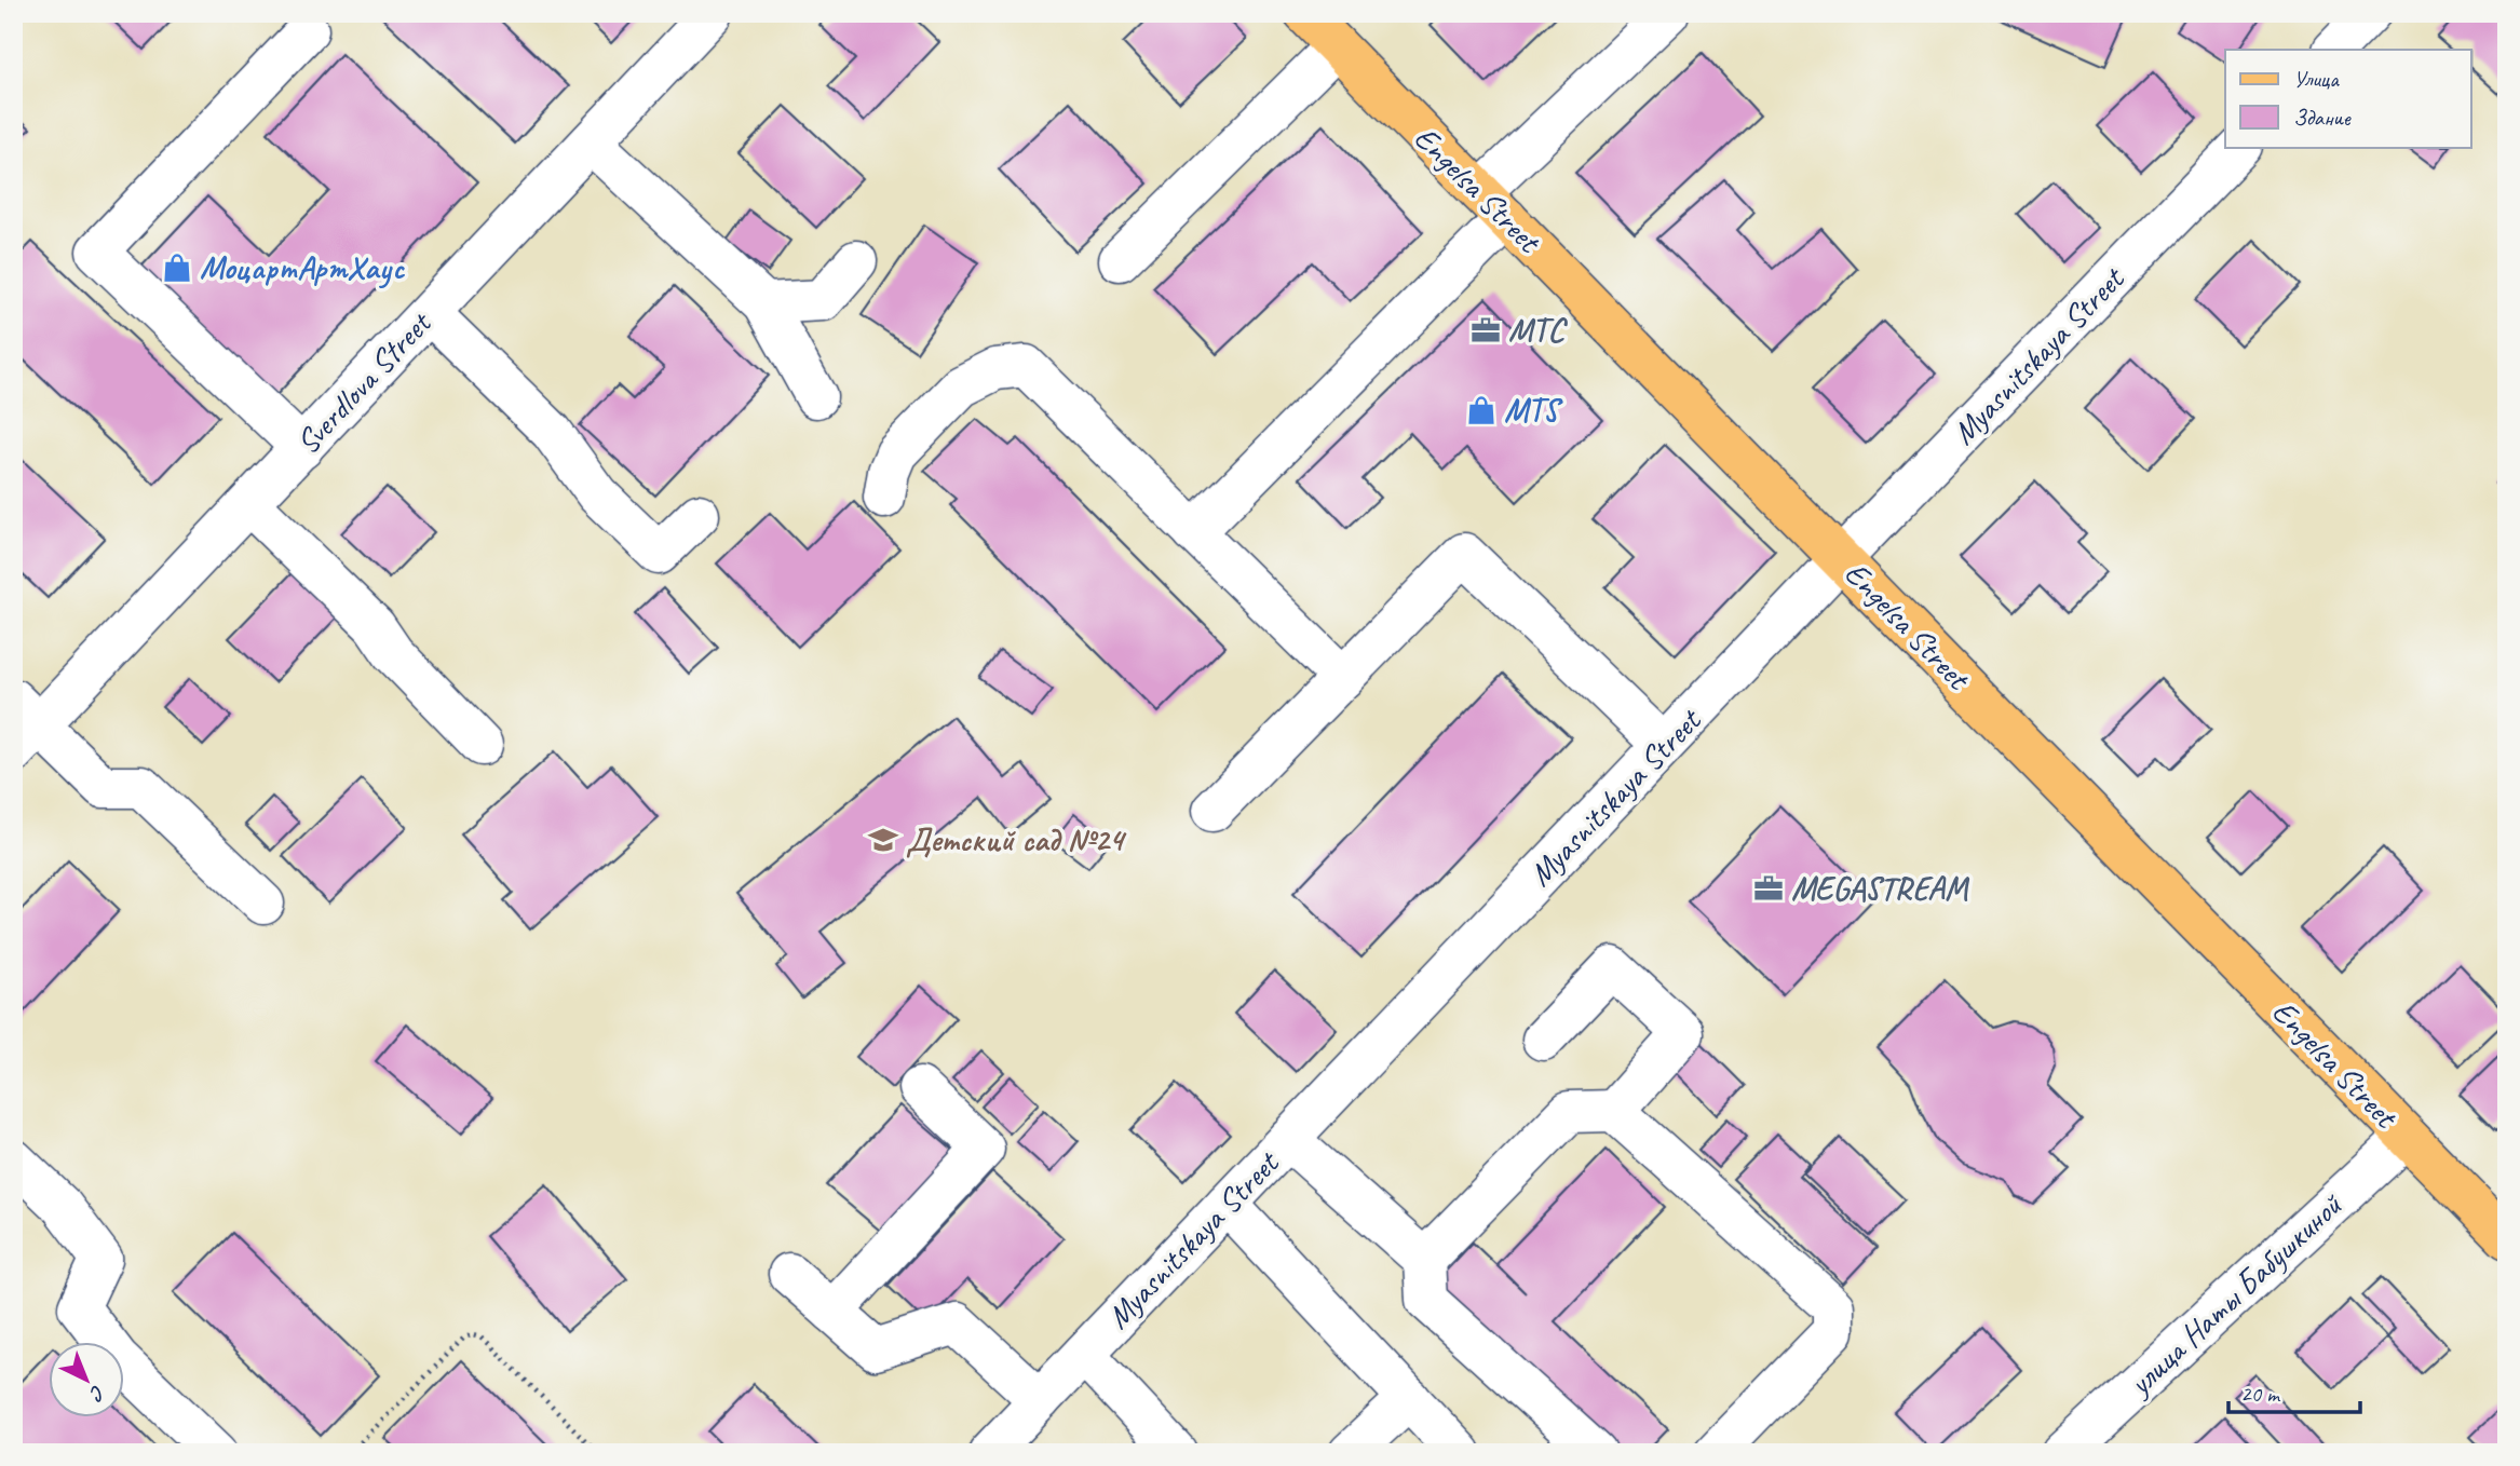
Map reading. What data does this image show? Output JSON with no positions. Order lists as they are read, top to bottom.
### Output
{
  "streets": {
    "main road": ["Engelsa Street"],
    "street": ["Myasnitskaya Street", "Sverdlova Street", "улица Наты Бабушкиной"]
  },
  "crossings": [
    ["Engelsa Street", "Myasnitskaya Street"],
    ["Engelsa Street", "улица Наты Бабушкиной"]
  ],
  "places": {
    "shop": ["МоцартАртХаус", "MTS"],
    "office": ["МТС", "MEGASTREAM"],
    "school or university": ["Детский сад №24"]
  },
  "legend": ["Улица", "Здание"],
  "scale_bar": "20 m",
  "north": "bottom right"
}
